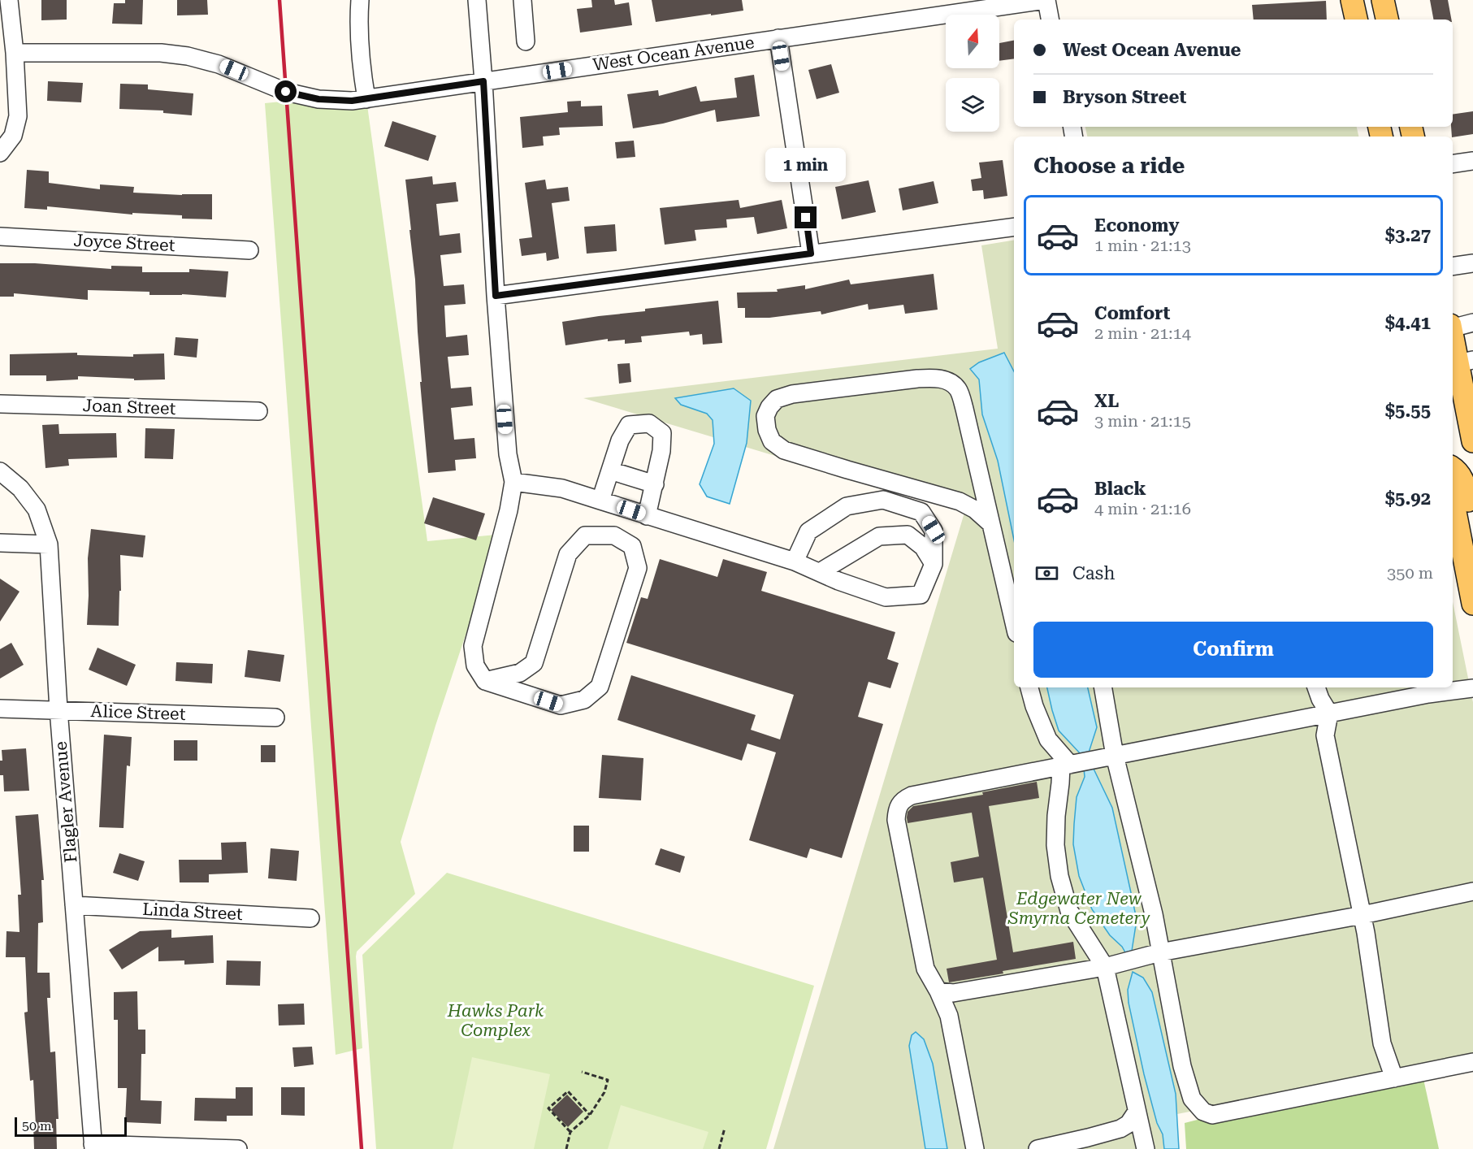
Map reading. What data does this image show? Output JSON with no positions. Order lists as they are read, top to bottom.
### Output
{
  "streets": {
    "street": [
      "West Ocean Avenue",
      "Joyce Street",
      "Joan Street",
      "Alice Street",
      "Flagler Avenue",
      "Linda Street"
    ]
  },
  "crossings": [
    ["Alice Street", "Flagler Avenue"],
    ["Flagler Avenue", "Linda Street"]
  ],
  "parks": ["Edgewater New Smyrna Cemetery", "Hawks Park Complex"],
  "scale_bar": "50 m",
  "north": "top",
  "page": {
    "banner": ["West Ocean Avenue", "Bryson Street"],
    "heading": "Choose a ride",
    "bubble": "1 min",
    "list": [
      {
        "name": "Economy",
        "note": "1 min · 21:13",
        "value": "$3.27"
      },
      {
        "name": "Comfort",
        "note": "2 min · 21:14",
        "value": "$4.41"
      },
      {
        "name": "XL",
        "note": "3 min · 21:15",
        "value": "$5.55"
      },
      {
        "name": "Black",
        "note": "4 min · 21:16",
        "value": "$5.92"
      }
    ],
    "pay": ["Cash", "350 m"],
    "buttons": "Confirm",
    "scale": "50 m"
  }
}
